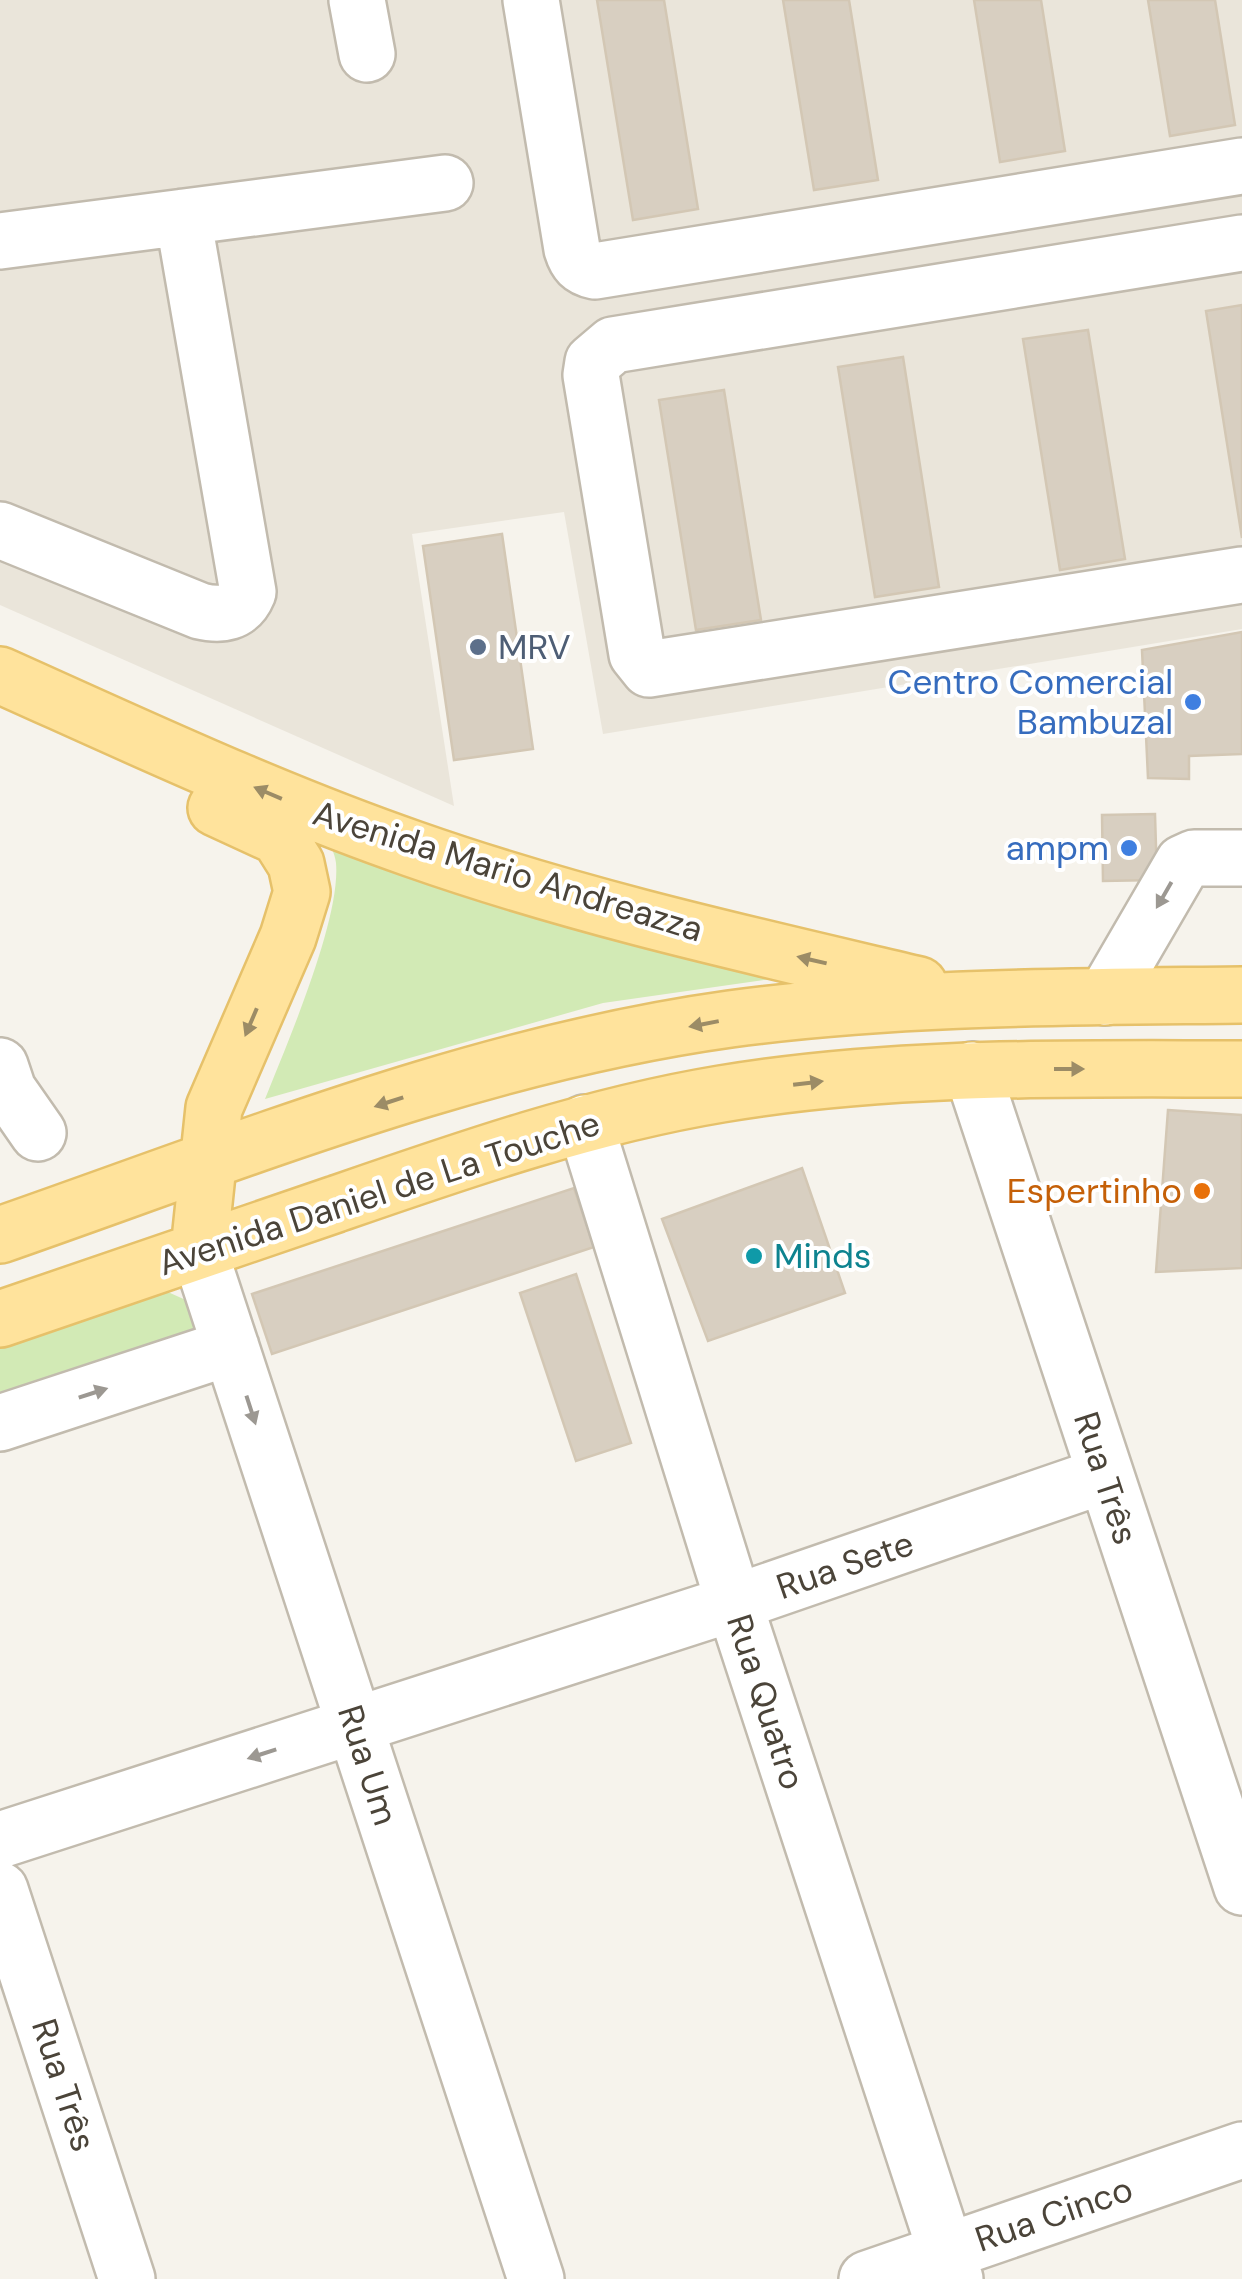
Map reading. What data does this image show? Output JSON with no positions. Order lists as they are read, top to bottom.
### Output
{
  "streets": {
    "main road": ["Avenida Mario Andreazza", "Avenida Daniel de La Touche"],
    "street": [
      "Rua Três",
      "Rua Sete",
      "Rua Quatro",
      "Rua Um",
      "Rua Cinco"
    ]
  },
  "crossings": [
    ["Avenida Mario Andreazza", "Avenida Daniel de La Touche"],
    ["Avenida Mario Andreazza", "Rua Um"],
    ["Avenida Daniel de La Touche", "Rua Três"],
    ["Avenida Daniel de La Touche", "Rua Quatro"],
    ["Avenida Daniel de La Touche", "Rua Um"],
    ["Rua Três", "Rua Sete"],
    ["Rua Sete", "Rua Quatro"],
    ["Rua Sete", "Rua Um"],
    ["Rua Quatro", "Rua Cinco"]
  ],
  "one_way": ["Rua Um"],
  "places": [
    "MRV",
    "Centro Comercial Bambuzal",
    "ampm",
    "Espertinho",
    "Minds"
  ]
}
